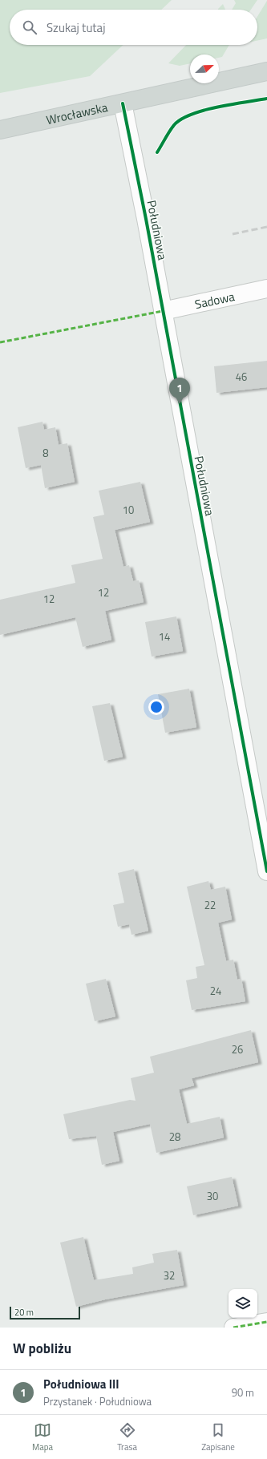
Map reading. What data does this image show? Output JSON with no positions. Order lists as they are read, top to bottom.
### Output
{
  "streets": {
    "main road": ["Wrocławska"],
    "street": ["Południowa", "Sadowa"]
  },
  "crossings": [
    ["Wrocławska", "Południowa"],
    ["Południowa", "Sadowa"]
  ],
  "house_numbers": [
    "46",
    "8",
    "10",
    "12",
    "12",
    "14",
    "22",
    "24",
    "26",
    "28",
    "30",
    "32"
  ],
  "scale_bar": "20 m",
  "north": "top right",
  "page": {
    "search": "Szukaj tutaj",
    "pins": "1",
    "scale": "20 m",
    "heading": "W pobliżu",
    "list": [
      {
        "mark": "1",
        "name": "Południowa III",
        "note": "Przystanek · Południowa",
        "value": "90 m"
      }
    ],
    "nav": ["Mapa", "Trasa", "Zapisane"]
  }
}
